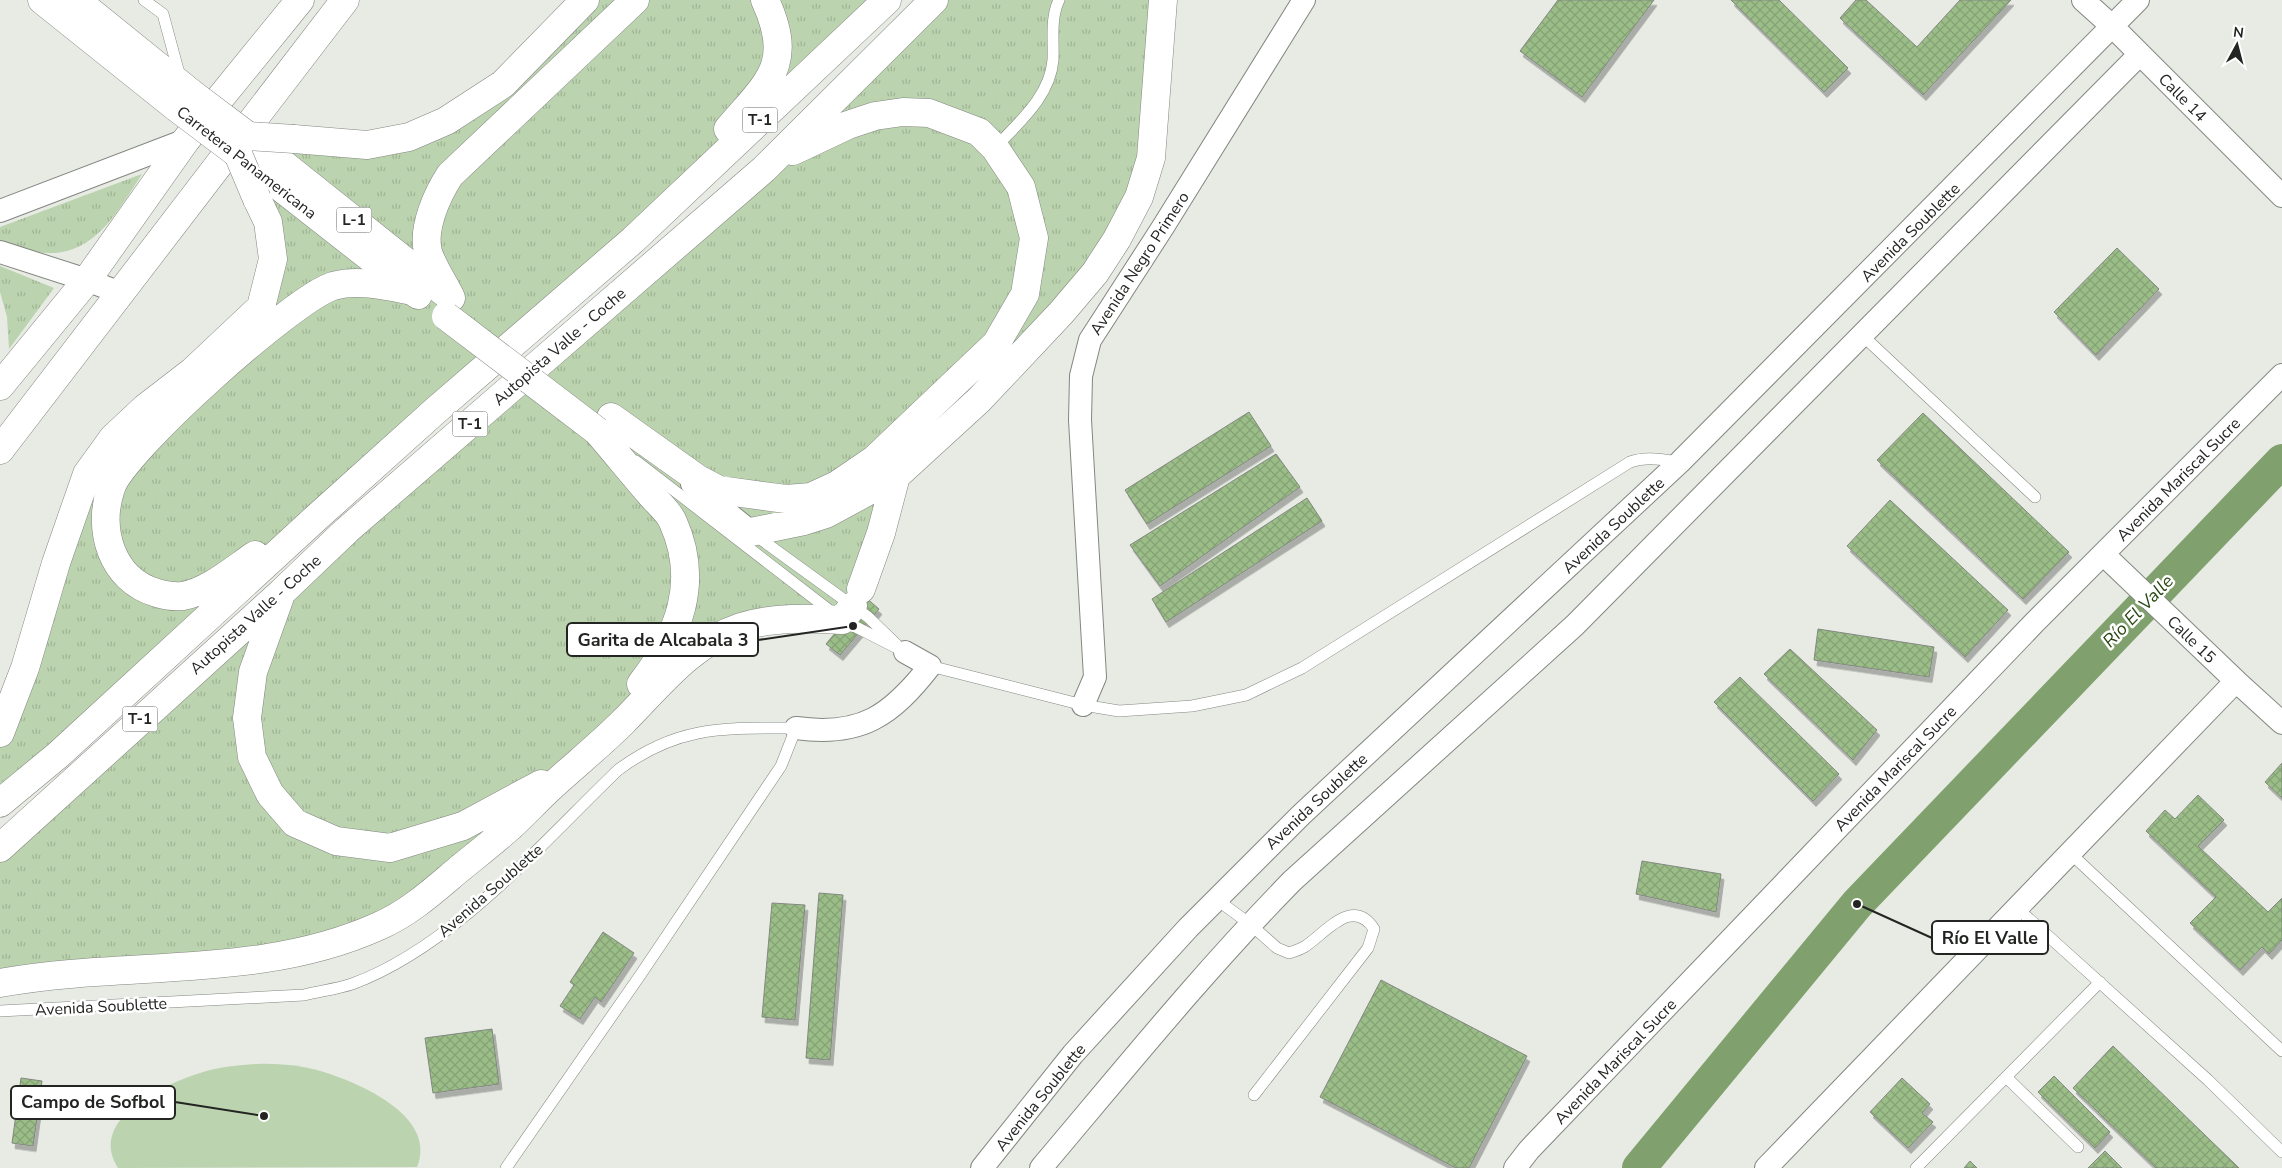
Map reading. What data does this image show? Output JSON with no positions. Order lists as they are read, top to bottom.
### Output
{
  "streets": {
    "main road": [
      "T-1",
      "Carretera Panamericana",
      "L-1",
      "Autopista Valle - Coche"
    ],
    "street": [
      "Calle 14",
      "Avenida Soublette",
      "Avenida Negro Primero",
      "Avenida Mariscal Sucre",
      "Calle 15"
    ]
  },
  "crossings": [
    ["Calle 14", "Avenida Soublette"],
    ["Carretera Panamericana", "L-1"],
    ["L-1", "Avenida Soublette"],
    ["Avenida Soublette", "Avenida Negro Primero"],
    ["Avenida Mariscal Sucre", "Calle 15"]
  ],
  "water": ["Río El Valle"],
  "places": ["Garita de Alcabala 3", "Río El Valle", "Campo de Sofbol"],
  "north": "top"
}
